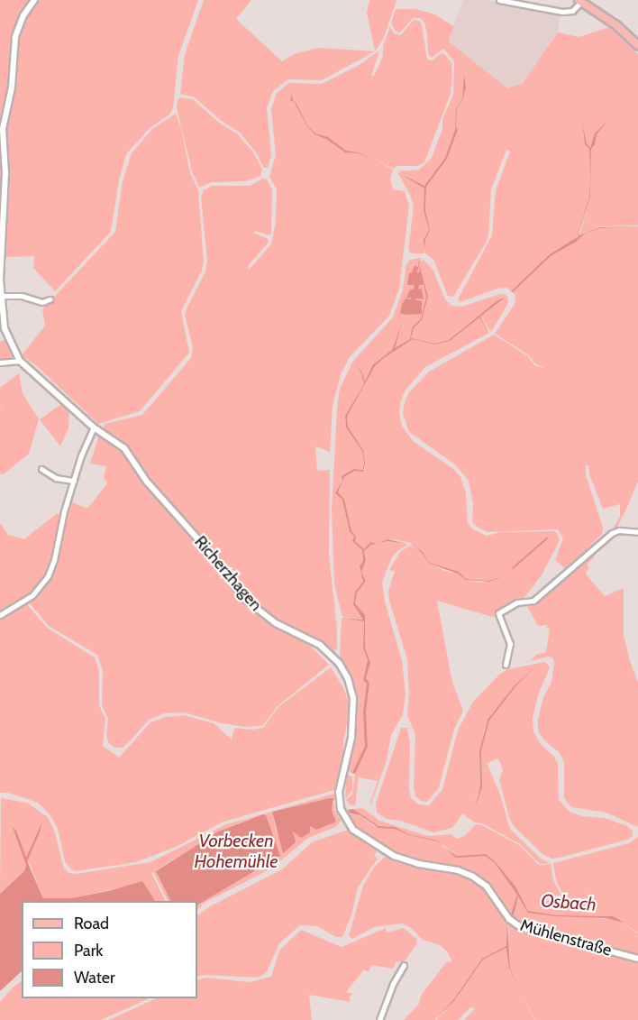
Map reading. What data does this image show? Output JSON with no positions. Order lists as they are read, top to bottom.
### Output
{
  "streets": {
    "street": ["Richerzhagen", "Mühlenstraße"]
  },
  "crossings": [
    ["Richerzhagen", "Mühlenstraße"]
  ],
  "water": ["Vorbecken Hohemühle", "Osbach"],
  "legend": ["Road", "Park", "Water"]
}
